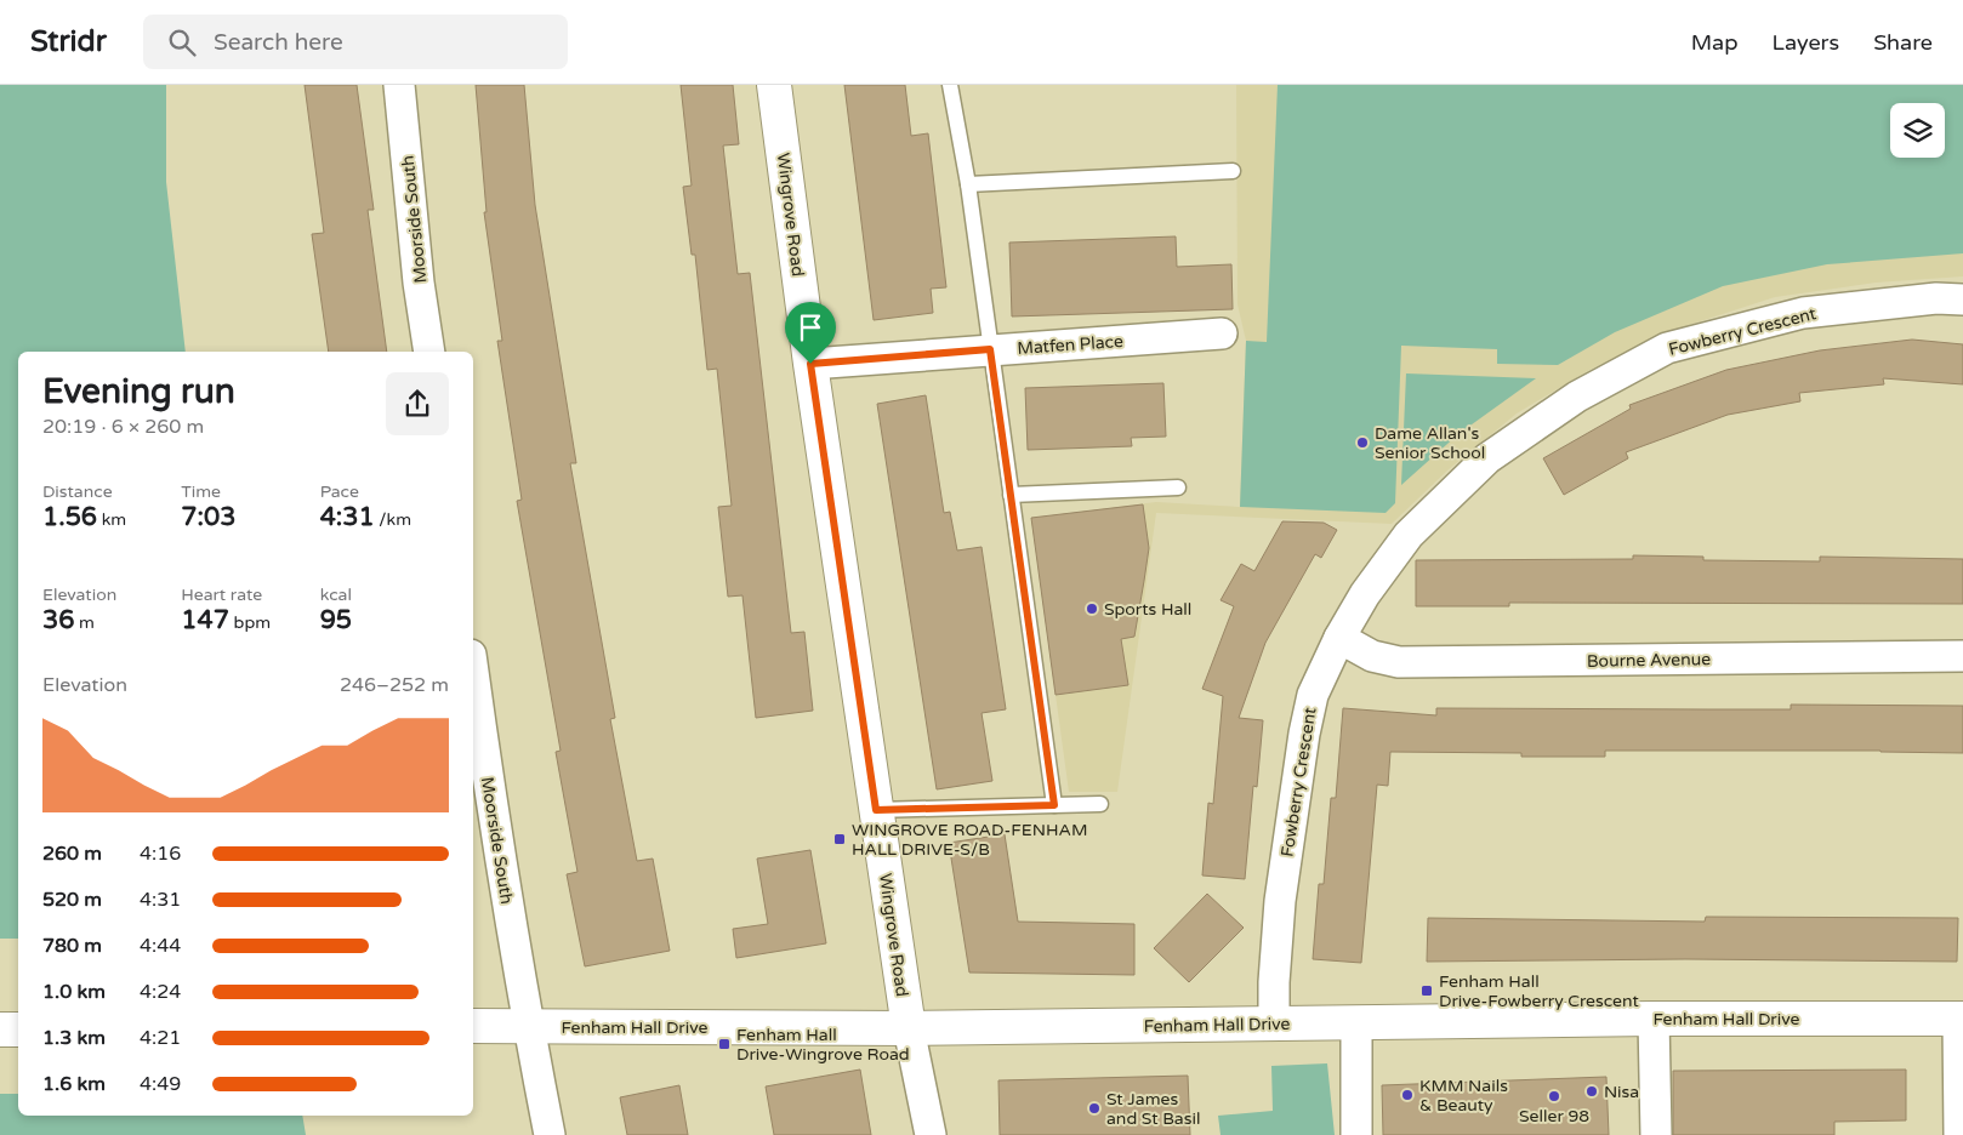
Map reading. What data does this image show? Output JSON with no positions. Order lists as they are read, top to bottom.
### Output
{
  "streets": {
    "street": [
      "Wingrove Road",
      "Moorside South",
      "Fowberry Crescent",
      "Matfen Place",
      "Bourne Avenue",
      "Fenham Hall Drive"
    ]
  },
  "crossings": [
    ["Wingrove Road", "Matfen Place"],
    ["Wingrove Road", "Fenham Hall Drive"],
    ["Moorside South", "Fenham Hall Drive"],
    ["Fowberry Crescent", "Bourne Avenue"],
    ["Fowberry Crescent", "Fenham Hall Drive"]
  ],
  "places": {
    "other": [
      "Dame Allan's Senior School",
      "Sports Hall",
      "Nisa",
      "KMM Nails & Beauty",
      "Seller 98",
      "St James and St Basil"
    ],
    "transit": ["WINGROVE ROAD-FENHAM HALL DRIVE-S/B", "Fenham Hall Drive-Fowberry Crescent", "Fenham Hall Drive-Wingrove Road"]
  },
  "page": {
    "header": "Stridr",
    "search": "Search here",
    "nav": ["Map", "Layers", "Share"],
    "heading": ["Evening run", "20:19 · 6 × 260 m"],
    "stats": [
      ["Distance", "1.56 km"],
      ["Time", "7:03"],
      ["Pace", "4:31 /km"],
      ["Elevation", "36 m"],
      ["Heart rate", "147 bpm"],
      ["kcal", "95"]
    ],
    "chart": ["Elevation", "246–252 m"],
    "list": [
      {
        "name": "260 m",
        "note": "4:16"
      },
      {
        "name": "520 m",
        "note": "4:31"
      },
      {
        "name": "780 m",
        "note": "4:44"
      },
      {
        "name": "1.0 km",
        "note": "4:24"
      },
      {
        "name": "1.3 km",
        "note": "4:21"
      },
      {
        "name": "1.6 km",
        "note": "4:49"
      }
    ]
  }
}
